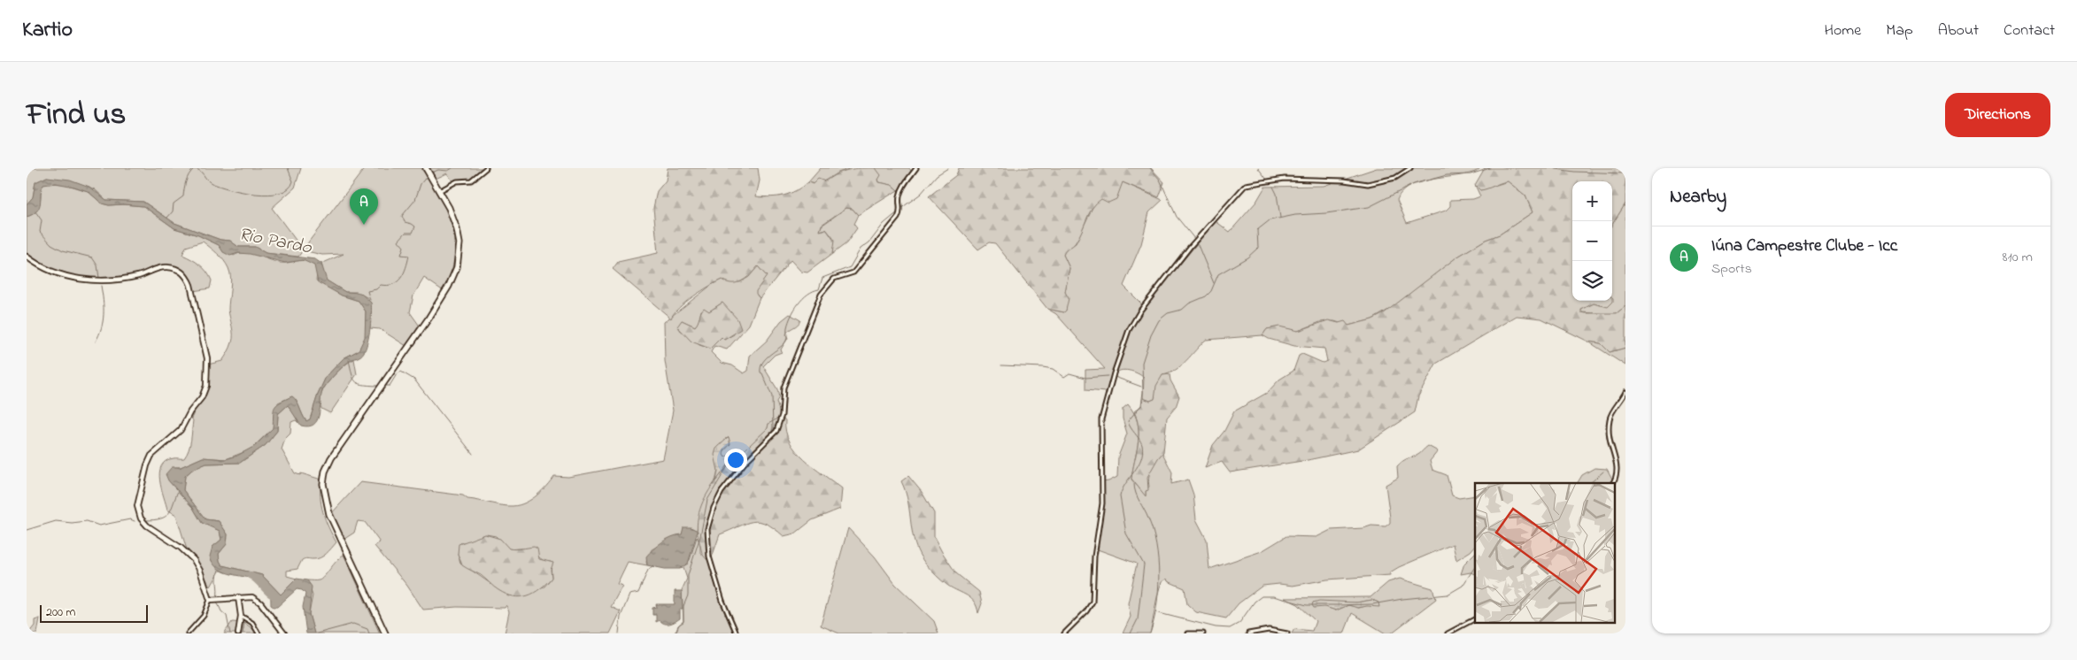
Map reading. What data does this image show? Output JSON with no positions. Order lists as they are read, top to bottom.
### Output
{
  "water": ["Rio Pardo"],
  "scale_bar": "200 m",
  "page": {
    "header": "Kartio",
    "nav": [
      "Home",
      "Map",
      "About",
      "Contact"
    ],
    "title": "Find us",
    "buttons": "Directions",
    "heading": "Nearby",
    "map_buttons": ["+", "−"],
    "pins": "A",
    "list": [
      {
        "mark": "A",
        "name": "Iúna Campestre Clube - Icc",
        "note": "Sports",
        "value": "810 m"
      }
    ],
    "scale": "200 m"
  }
}
